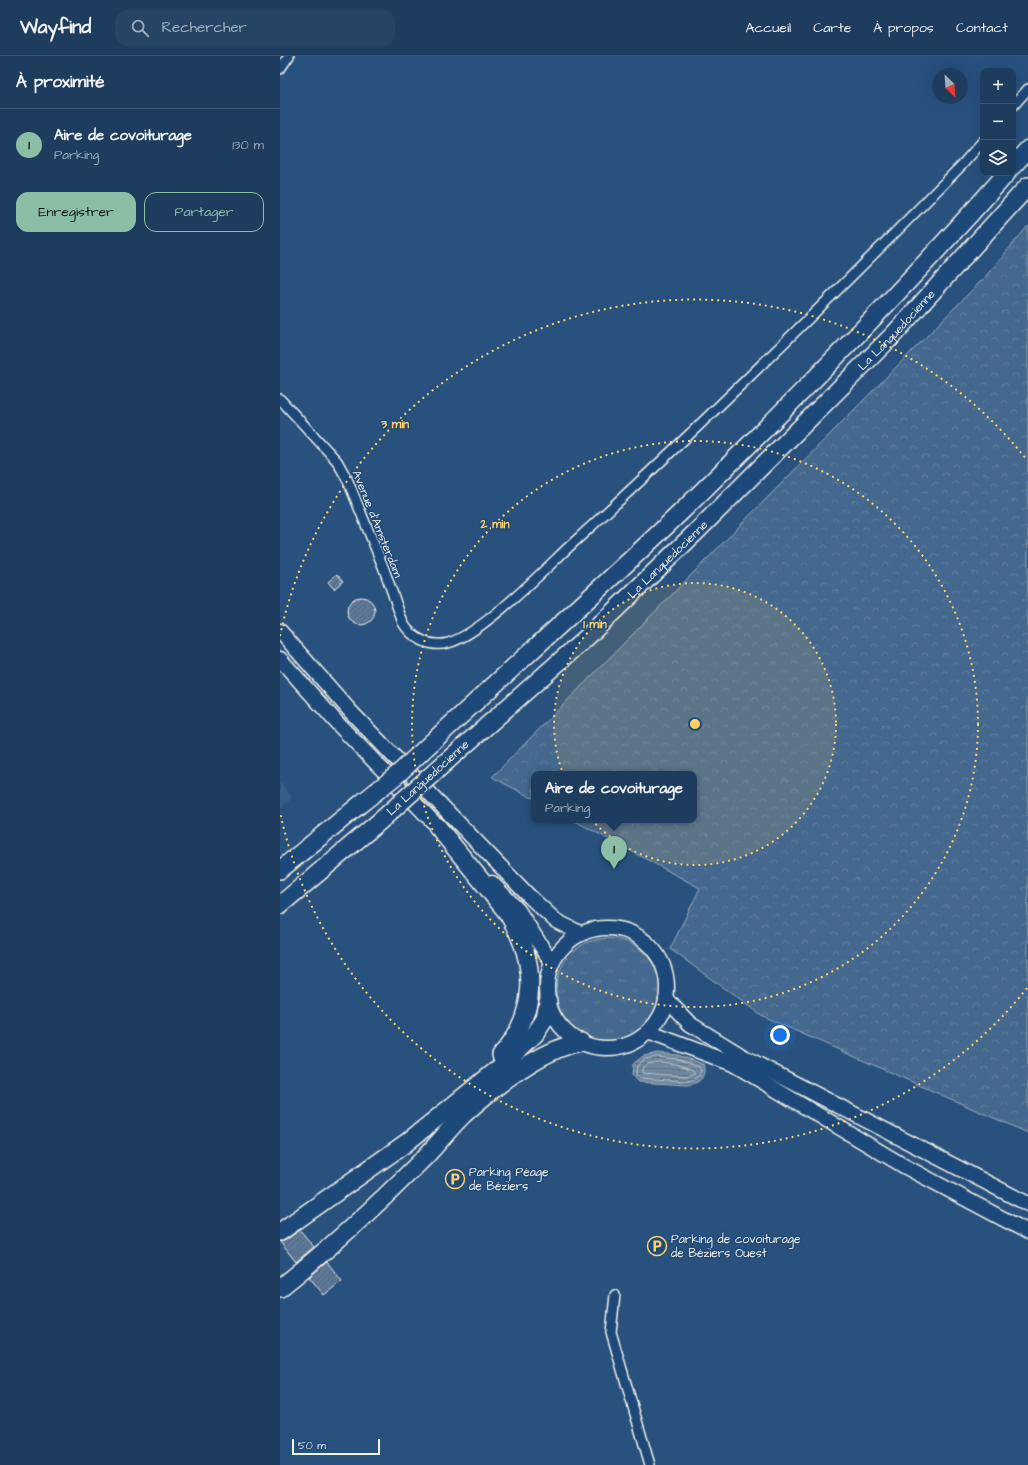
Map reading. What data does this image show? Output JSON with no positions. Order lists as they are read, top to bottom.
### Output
{
  "streets": {
    "highway": ["La Languedocienne"],
    "street": ["Avenue d'Amsterdam"]
  },
  "places": {
    "parking": ["Parking Péage de Béziers", "Parking de covoiturage de Béziers Ouest"]
  },
  "scale_bar": "50 m",
  "north": "bottom right",
  "page": {
    "header": "Wayfind",
    "search": "Rechercher",
    "nav": [
      "Accueil",
      "Carte",
      "À propos",
      "Contact"
    ],
    "heading": "À proximité",
    "map_buttons": ["+", "−"],
    "list": [
      {
        "mark": "1",
        "name": "Aire de covoiturage",
        "note": "Parking",
        "value": "130 m"
      }
    ],
    "buttons": ["Enregistrer", "Partager"],
    "popup": ["Aire de covoiturage", "Parking"],
    "pins": "1",
    "scale": "50 m"
  },
  "rings": ["3 min", "2 min", "1 min"]
}
